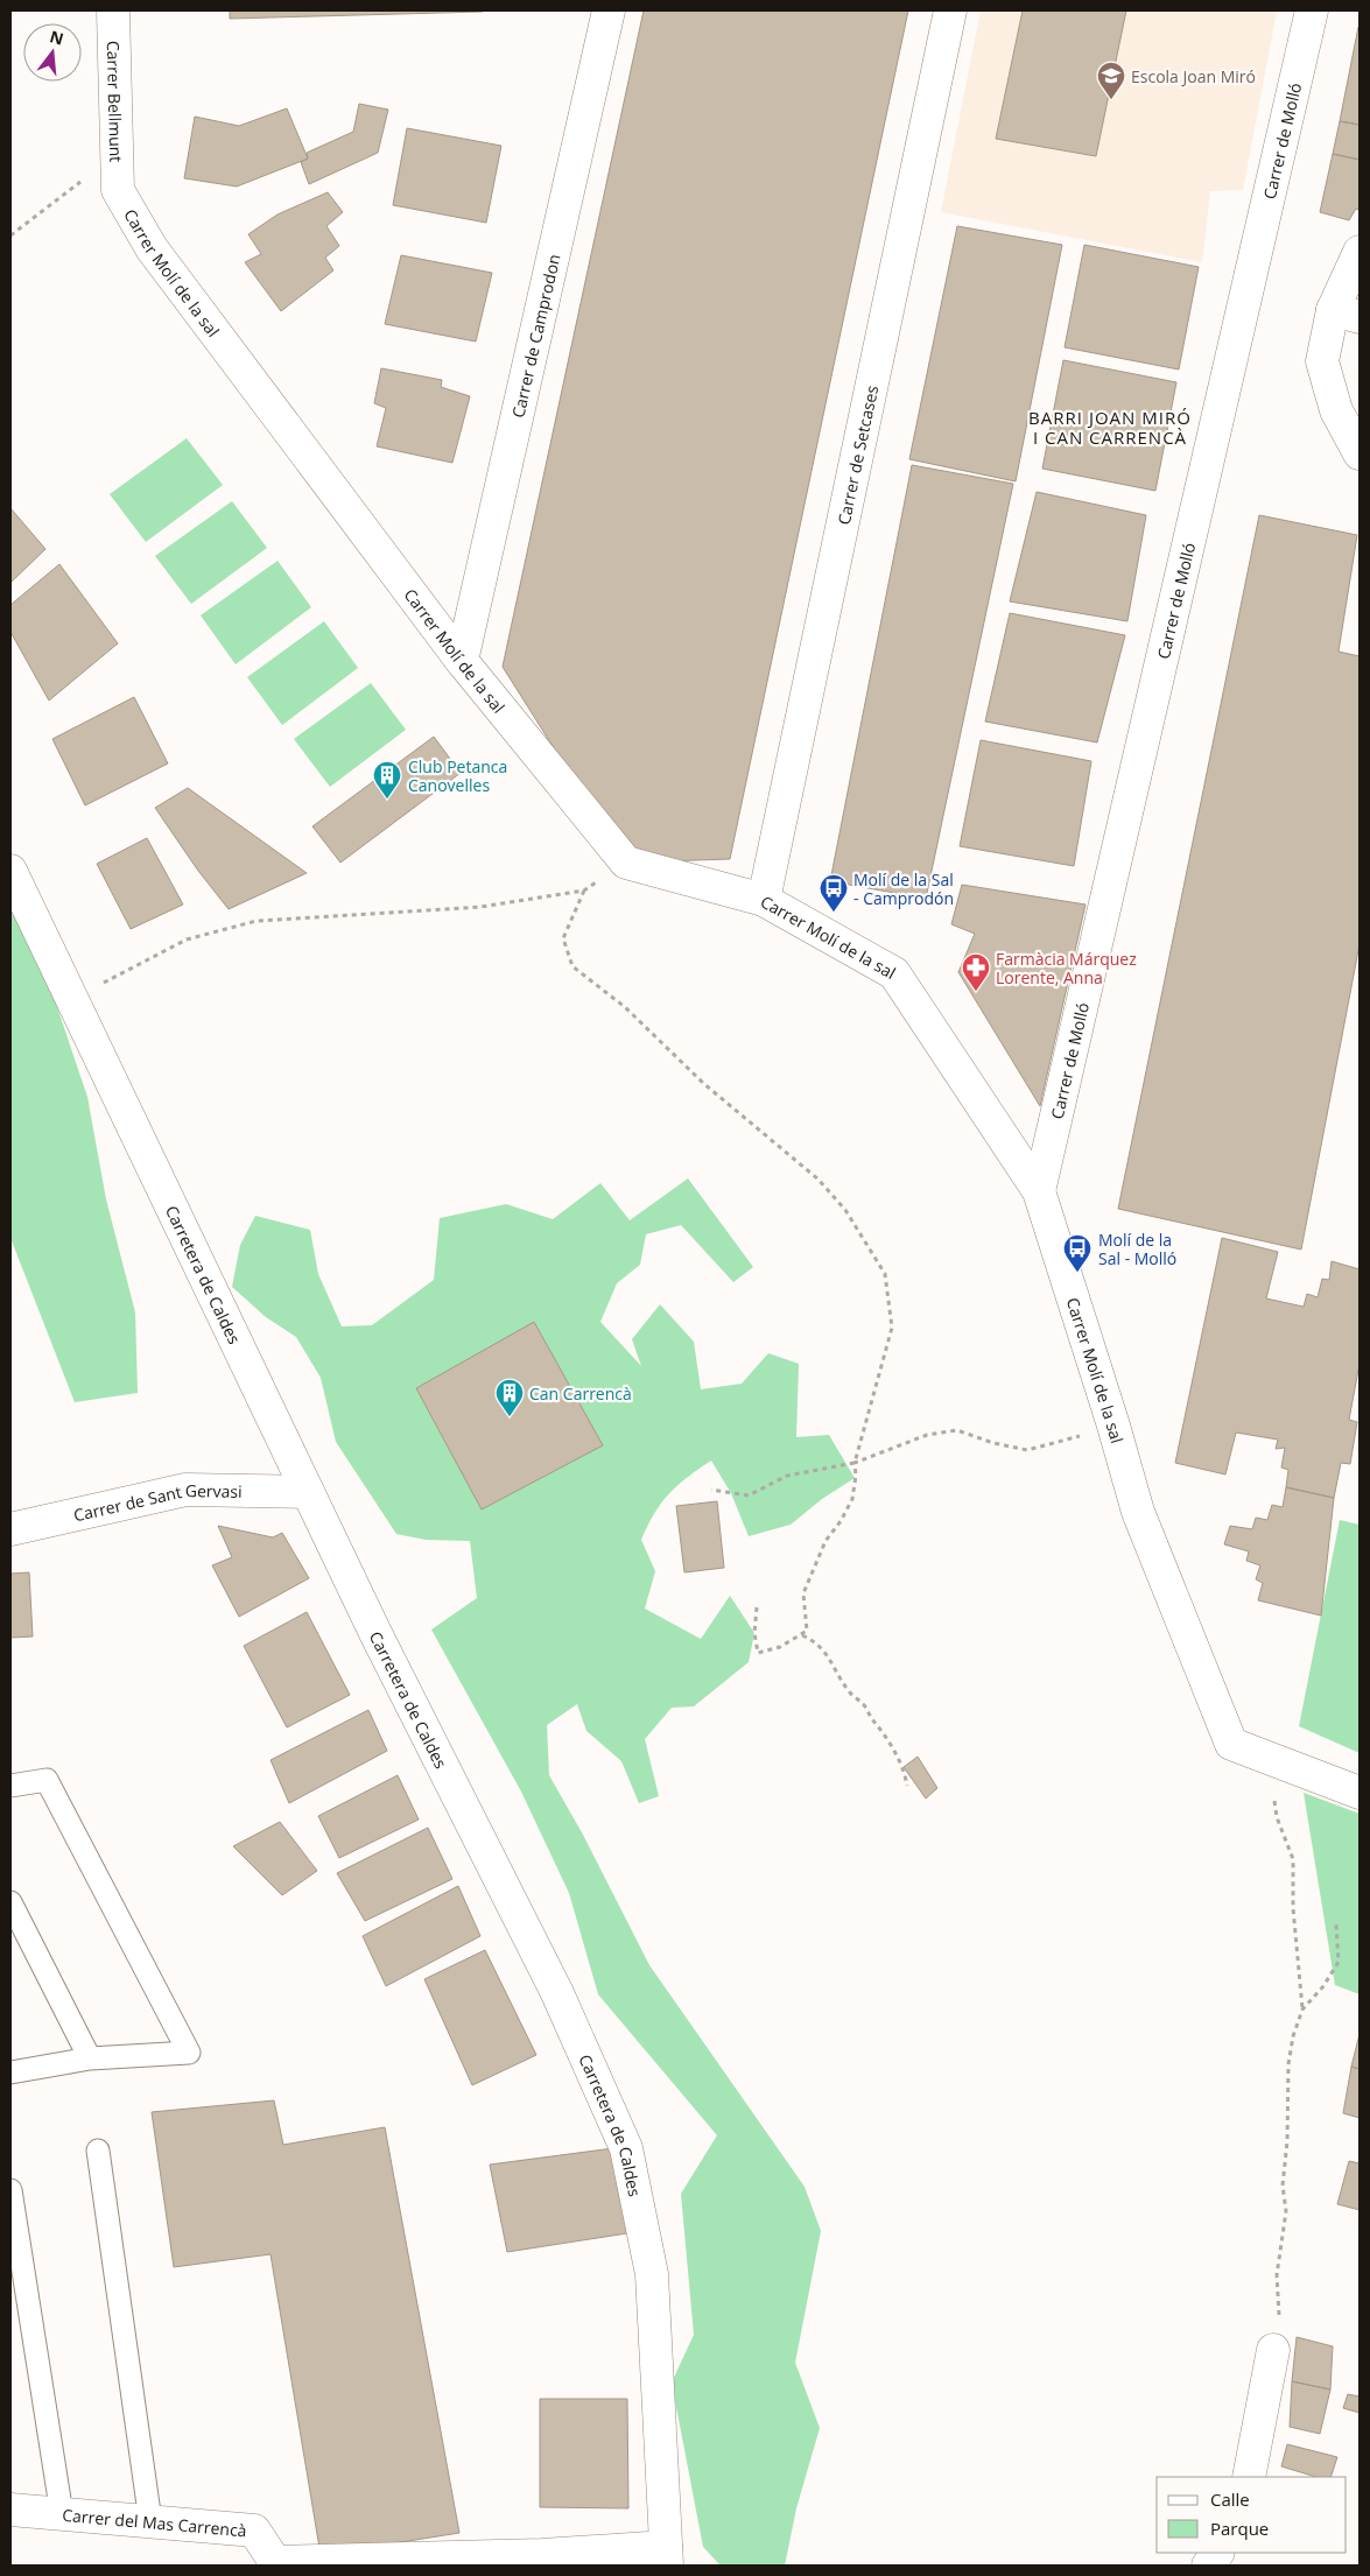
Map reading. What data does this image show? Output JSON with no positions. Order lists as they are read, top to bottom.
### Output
{
  "streets": {
    "street": [
      "Carrer Bellmunt",
      "Carrer de Molló",
      "Carrer Molí de la sal",
      "Carrer de Camprodon",
      "Carrer de Setcases",
      "Carretera de Caldes",
      "Carrer de Sant Gervasi",
      "Carrer del Mas Carrencà"
    ]
  },
  "crossings": [
    ["Carrer Bellmunt", "Carrer Molí de la sal"],
    ["Carrer de Molló", "Carrer Molí de la sal"],
    ["Carrer Molí de la sal", "Carrer de Camprodon"],
    ["Carrer Molí de la sal", "Carrer de Setcases"],
    ["Carretera de Caldes", "Carrer de Sant Gervasi"],
    ["Carretera de Caldes", "Carrer del Mas Carrencà"]
  ],
  "districts": ["BARRI JOAN MIRÓ I CAN CARRENCÀ"],
  "places": {
    "school or university": ["Escola Joan Miró"],
    "building": ["Club Petanca Canovelles", "Can Carrencà"],
    "bus stop": ["Molí de la Sal - Camprodón", "Molí de la Sal - Molló"],
    "pharmacy": ["Farmàcia Márquez Lorente, Anna"]
  },
  "legend": ["Calle", "Parque"],
  "north": "top"
}
